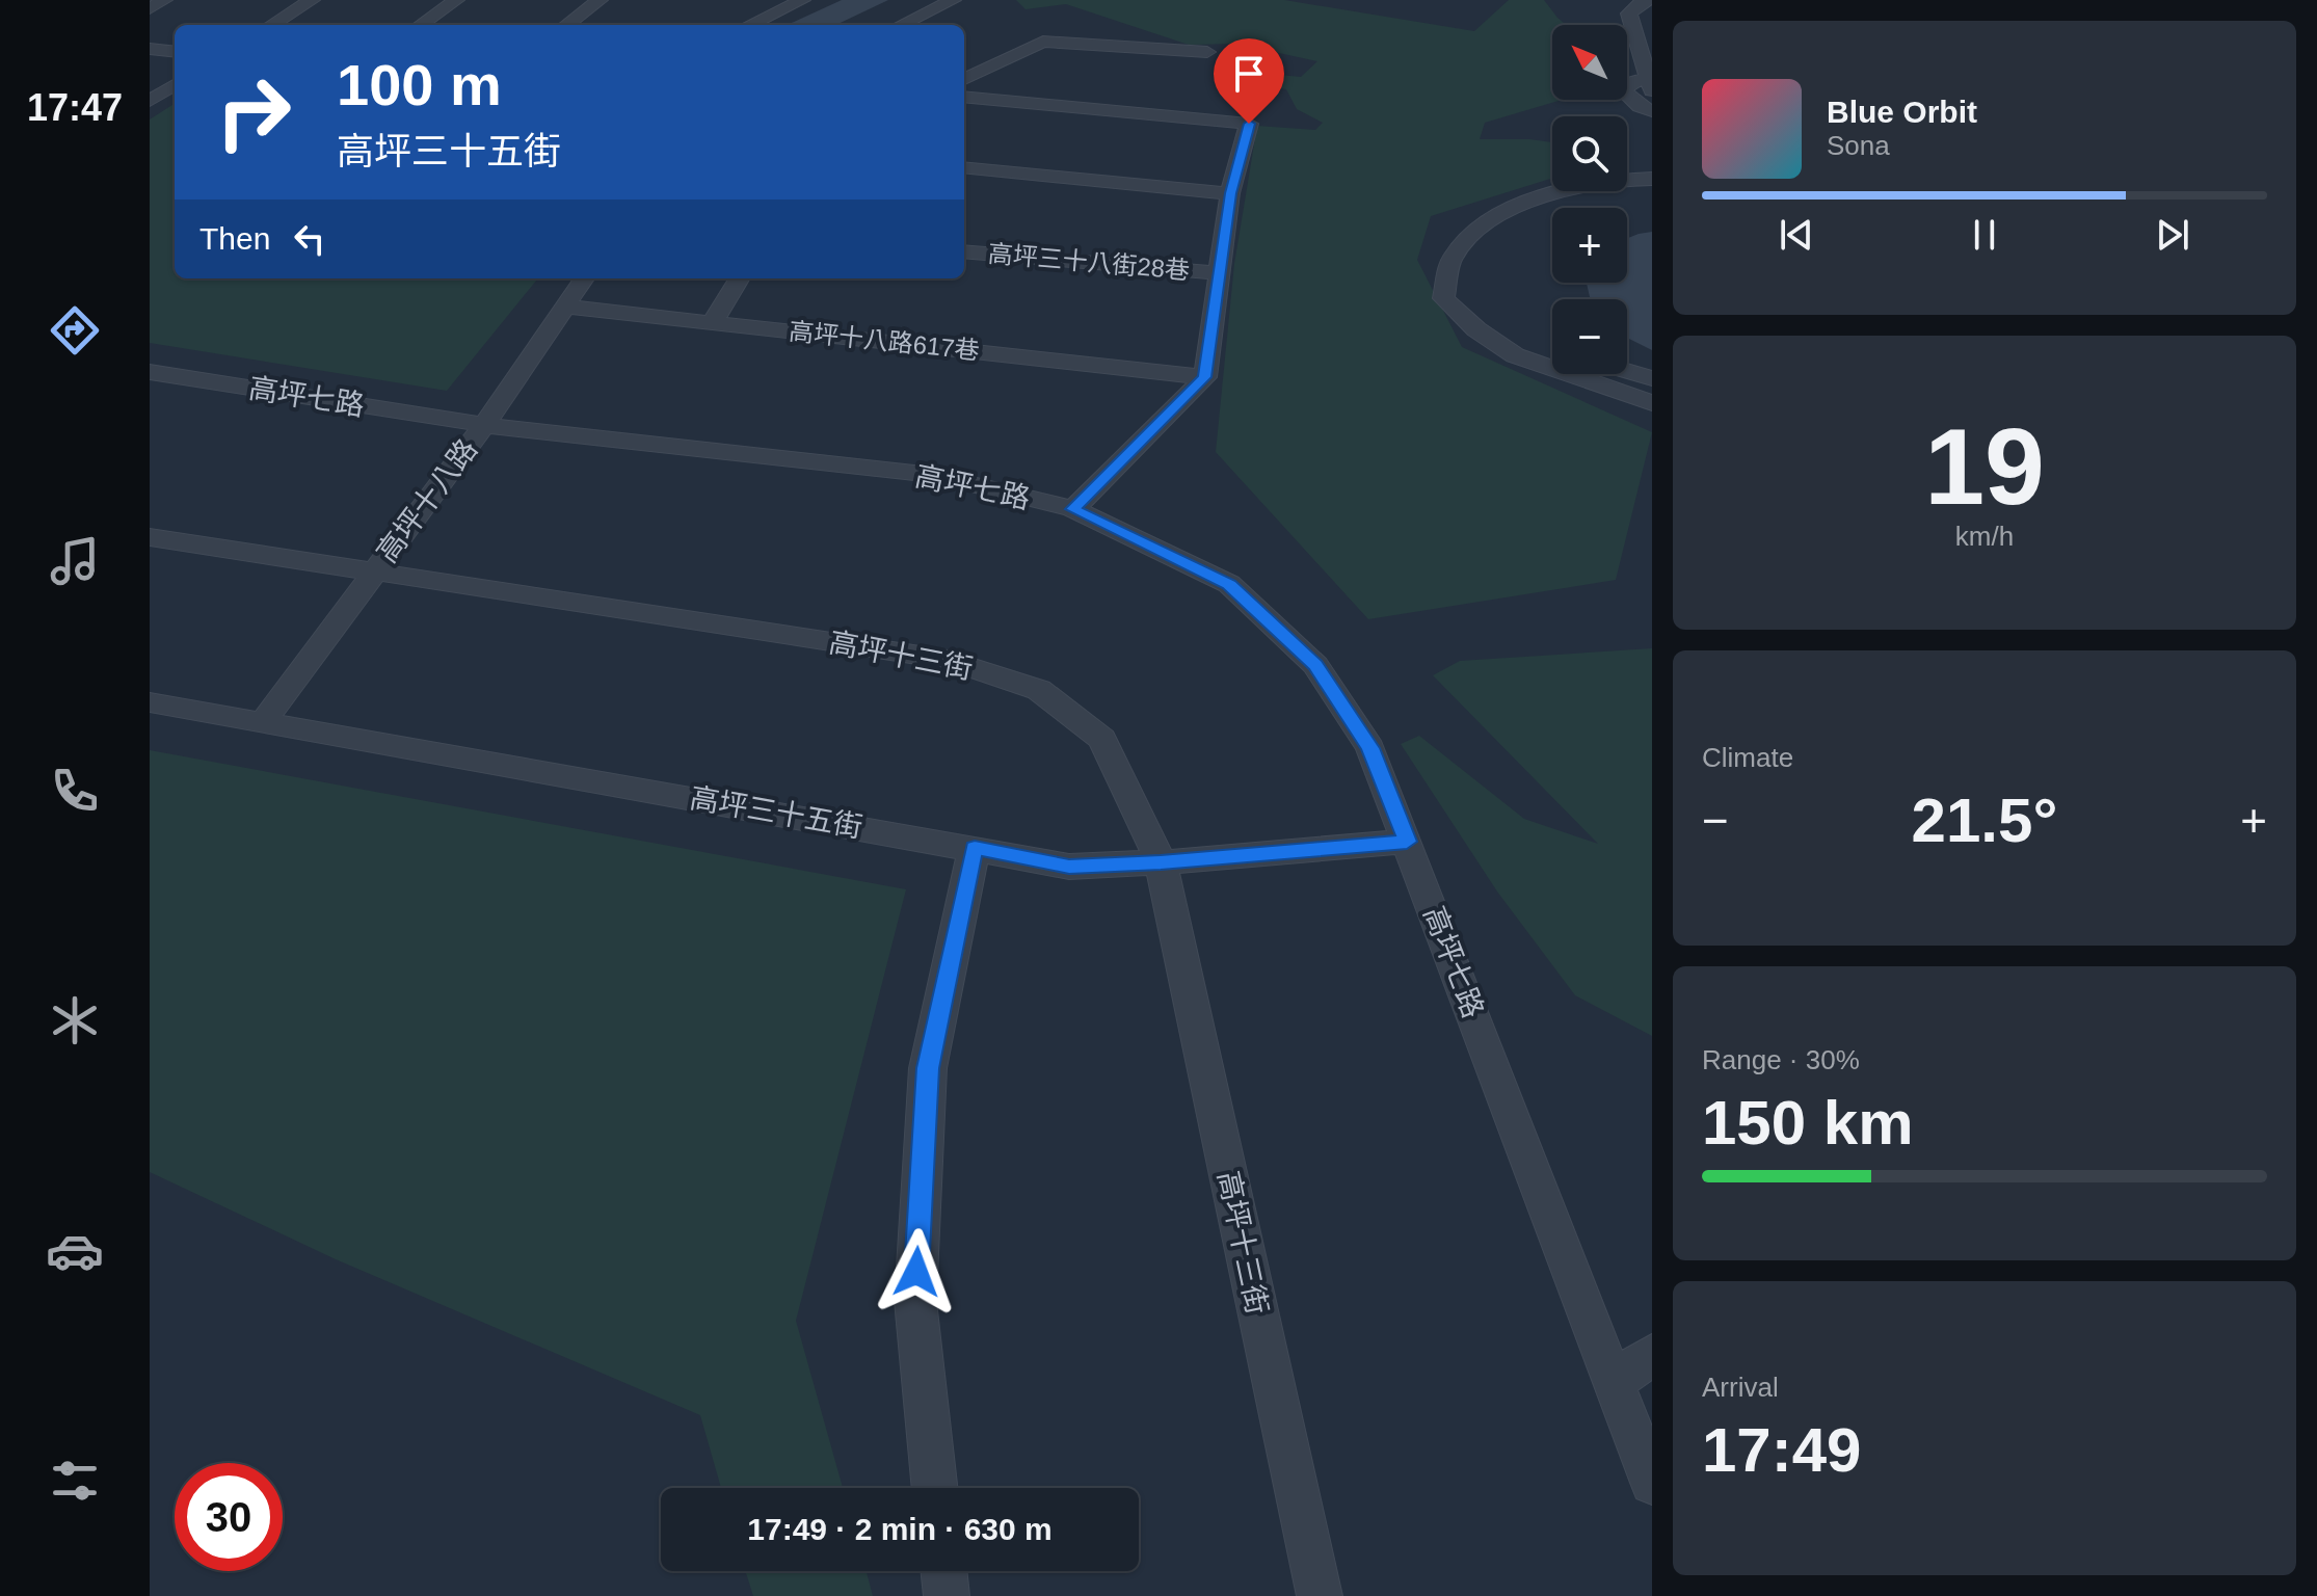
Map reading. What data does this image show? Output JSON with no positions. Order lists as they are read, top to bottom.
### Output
{
  "streets": {
    "street": [
      "高坪三十八街28巷",
      "高坪十八路617巷",
      "高坪七路",
      "高坪十八路",
      "高坪十三街",
      "高坪三十五街"
    ]
  },
  "crossings": [
    ["高坪十八路617巷", "高坪十八路"],
    ["高坪七路", "高坪十八路"],
    ["高坪七路", "高坪三十五街"],
    ["高坪十八路", "高坪十三街"],
    ["高坪十八路", "高坪三十五街"],
    ["高坪十三街", "高坪三十五街"]
  ],
  "north": "top left",
  "page": {
    "tabs": "17:47",
    "map_buttons": ["+", "−"],
    "turn": ["100 m", "高坪三十五街"],
    "song": ["Blue Orbit", "Sona"],
    "then": "Then",
    "tile": [
      ["19", "km/h"],
      "Climate",
      ["Range · 30%", "150 km"],
      ["Arrival", "17:49"]
    ],
    "heat": ["−", "21.5°", "+"],
    "limit": "30",
    "trip": "17:49 · 2 min · 630 m"
  }
}
